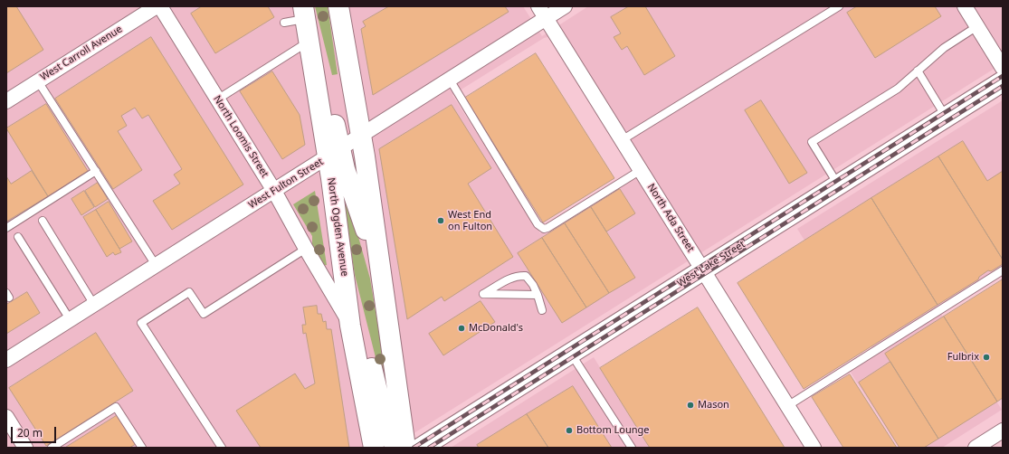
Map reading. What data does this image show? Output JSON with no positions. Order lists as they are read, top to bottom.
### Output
{
  "streets": {
    "main road": ["North Ogden Avenue", "West Lake Street"],
    "street": [
      "West Carroll Avenue",
      "North Loomis Street",
      "West Fulton Street",
      "North Ada Street"
    ]
  },
  "crossings": [
    ["West Carroll Avenue", "North Loomis Street"],
    ["North Loomis Street", "West Fulton Street"],
    ["North Loomis Street", "North Ogden Avenue"],
    ["West Fulton Street", "North Ada Street"],
    ["West Fulton Street", "North Ogden Avenue"],
    ["North Ada Street", "West Lake Street"]
  ],
  "places": [
    "West End on Fulton",
    "McDonald's",
    "Fulbrix",
    "Mason",
    "Bottom Lounge"
  ],
  "scale_bar": "20 m"
}
